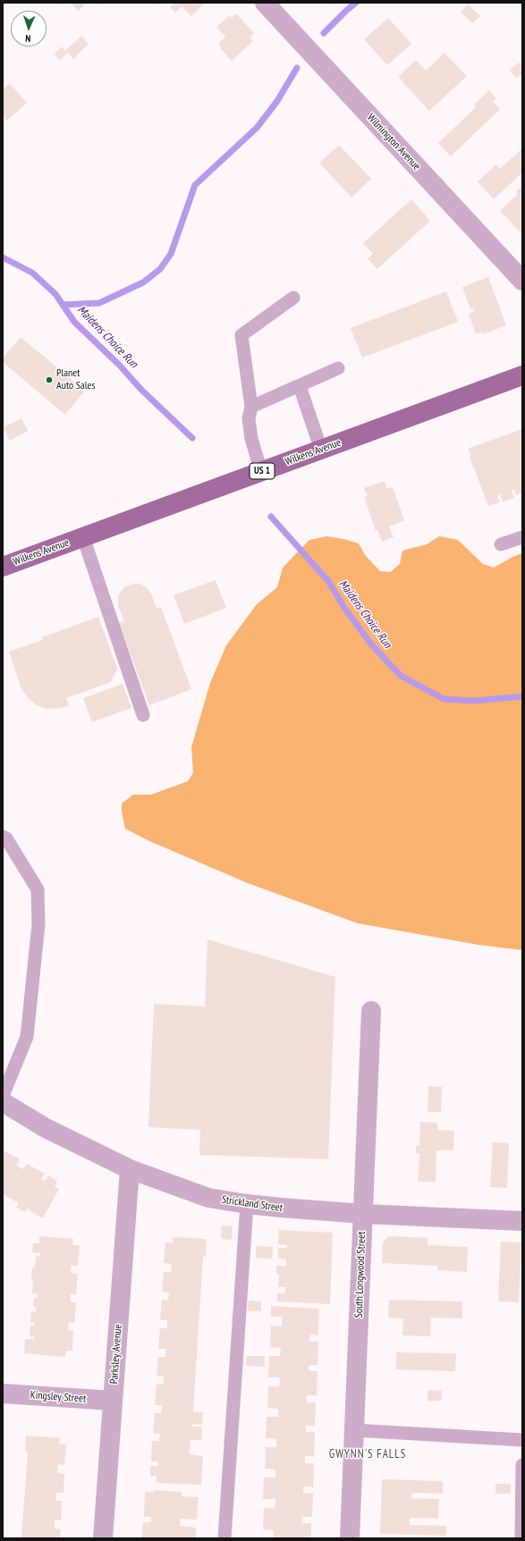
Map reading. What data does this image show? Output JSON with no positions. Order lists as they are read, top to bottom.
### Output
{
  "streets": {
    "main road": ["Wilkens Avenue", "US 1"],
    "street": [
      "Wilmington Avenue",
      "Strickland Street",
      "South Longwood Street",
      "Parksley Avenue",
      "Kingsley Street"
    ]
  },
  "crossings": [
    ["Strickland Street", "South Longwood Street"],
    ["Strickland Street", "Parksley Avenue"],
    ["Parksley Avenue", "Kingsley Street"]
  ],
  "districts": ["GWYNN'S FALLS"],
  "water": ["Maidens Choice Run"],
  "places": ["Planet Auto Sales"],
  "north": "bottom"
}
